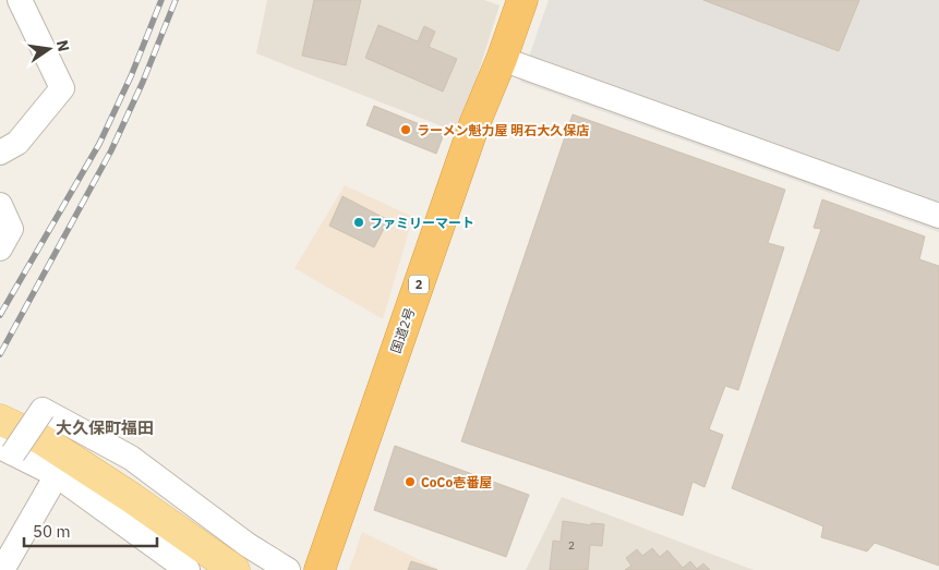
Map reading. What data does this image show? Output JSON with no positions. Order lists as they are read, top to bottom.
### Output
{
  "streets": {
    "highway": ["2", "国道2号"]
  },
  "districts": ["大久保町福田"],
  "places": ["ラーメン魁力屋 明石大久保店", "ファミリーマート", "CoCo壱番屋"],
  "house_numbers": ["2"],
  "scale_bar": "50 m",
  "north": "right"
}
